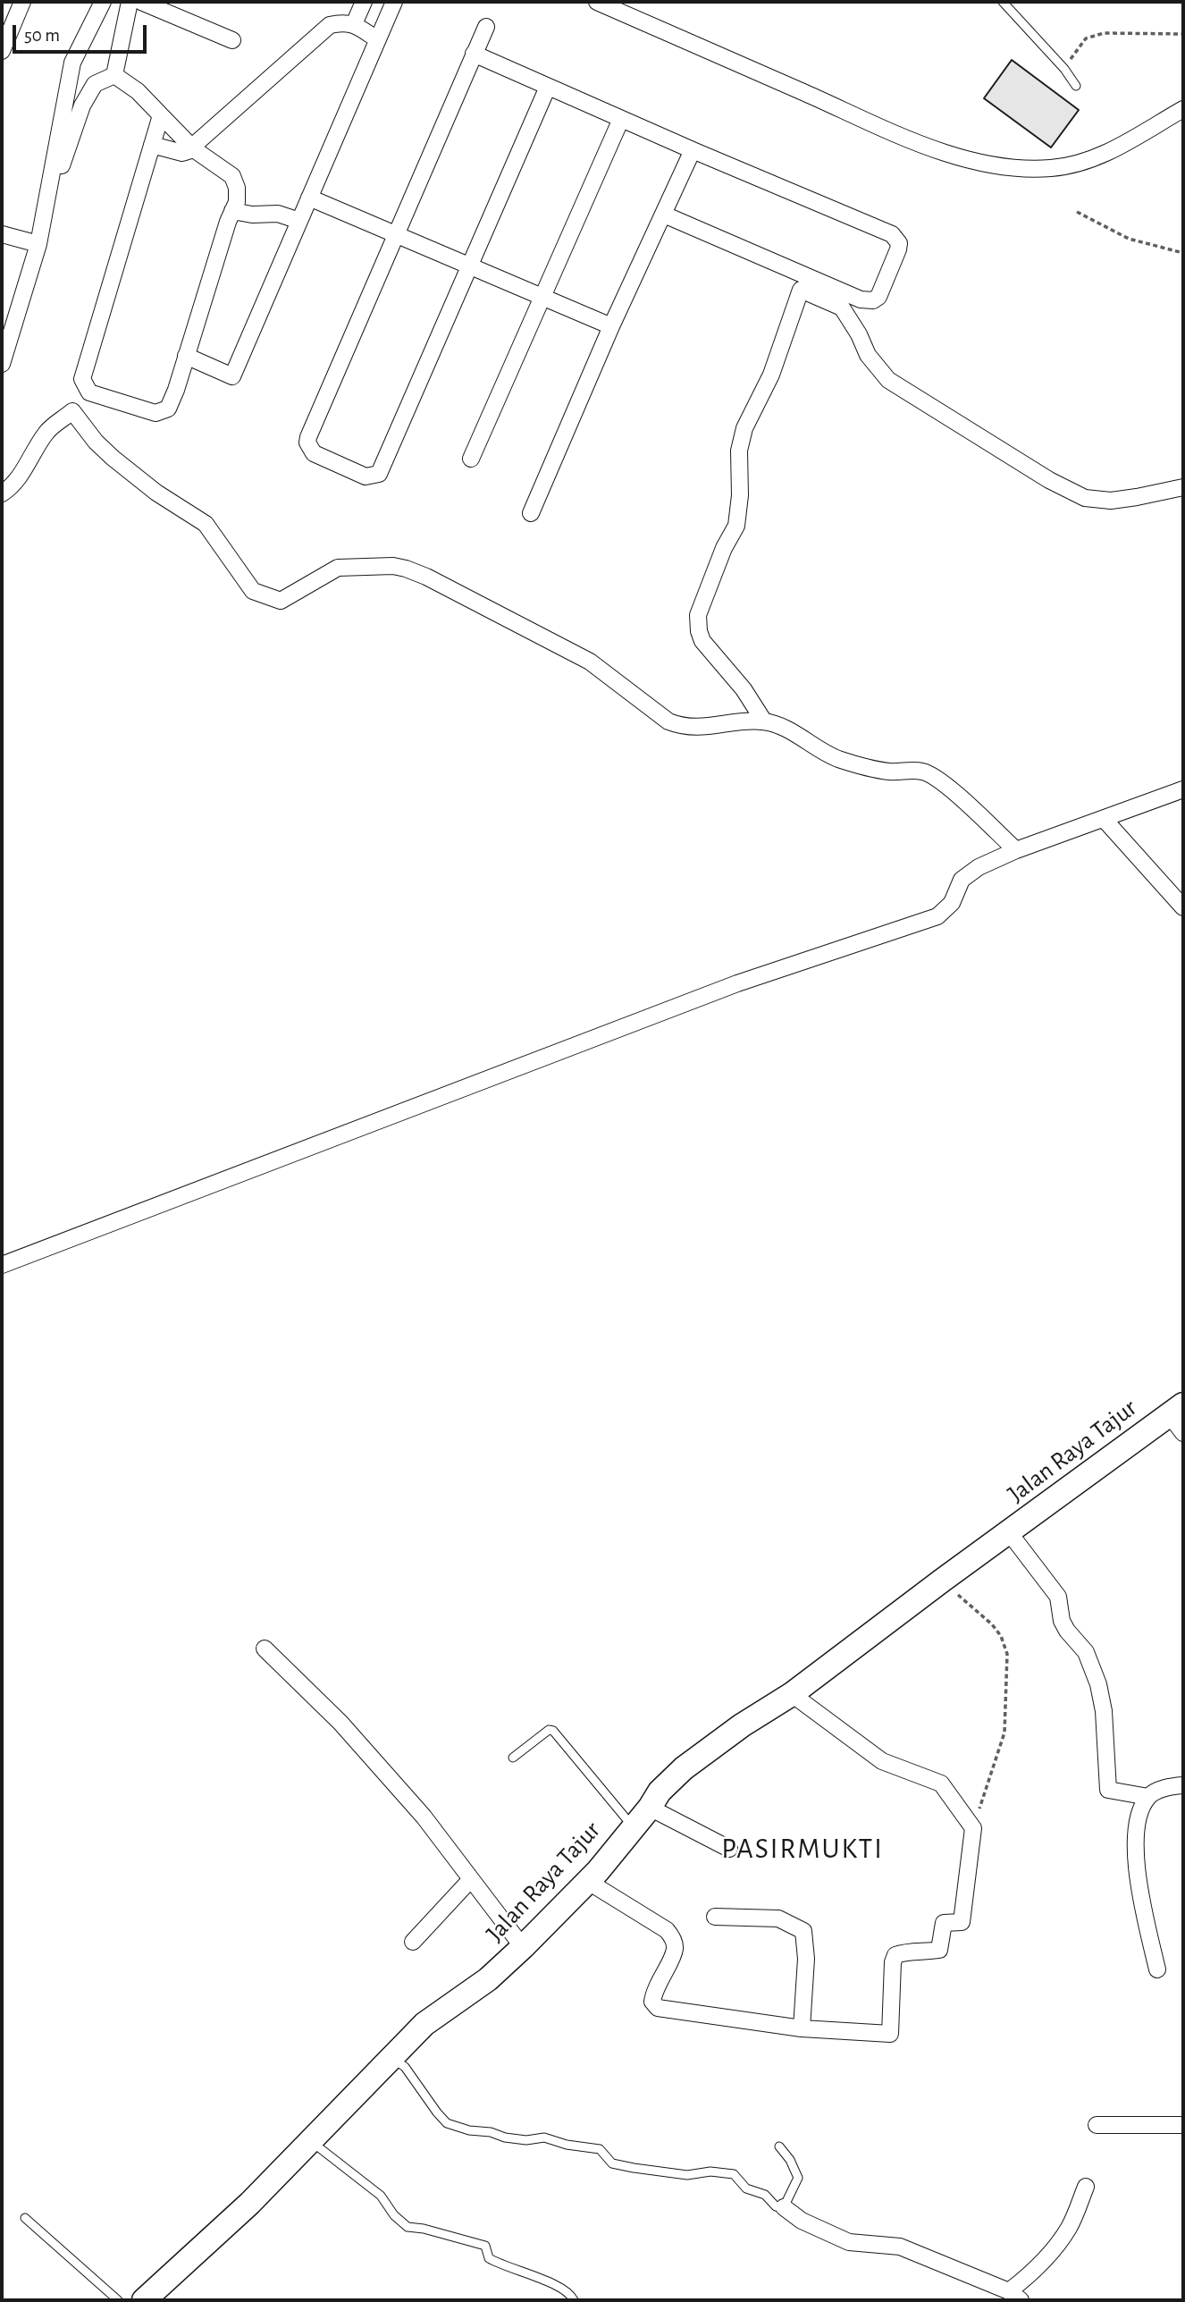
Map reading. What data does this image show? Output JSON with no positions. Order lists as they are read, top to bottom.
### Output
{
  "streets": {
    "main road": ["Jalan Raya Tajur"]
  },
  "districts": ["PASIRMUKTI"],
  "scale_bar": "50 m"
}
